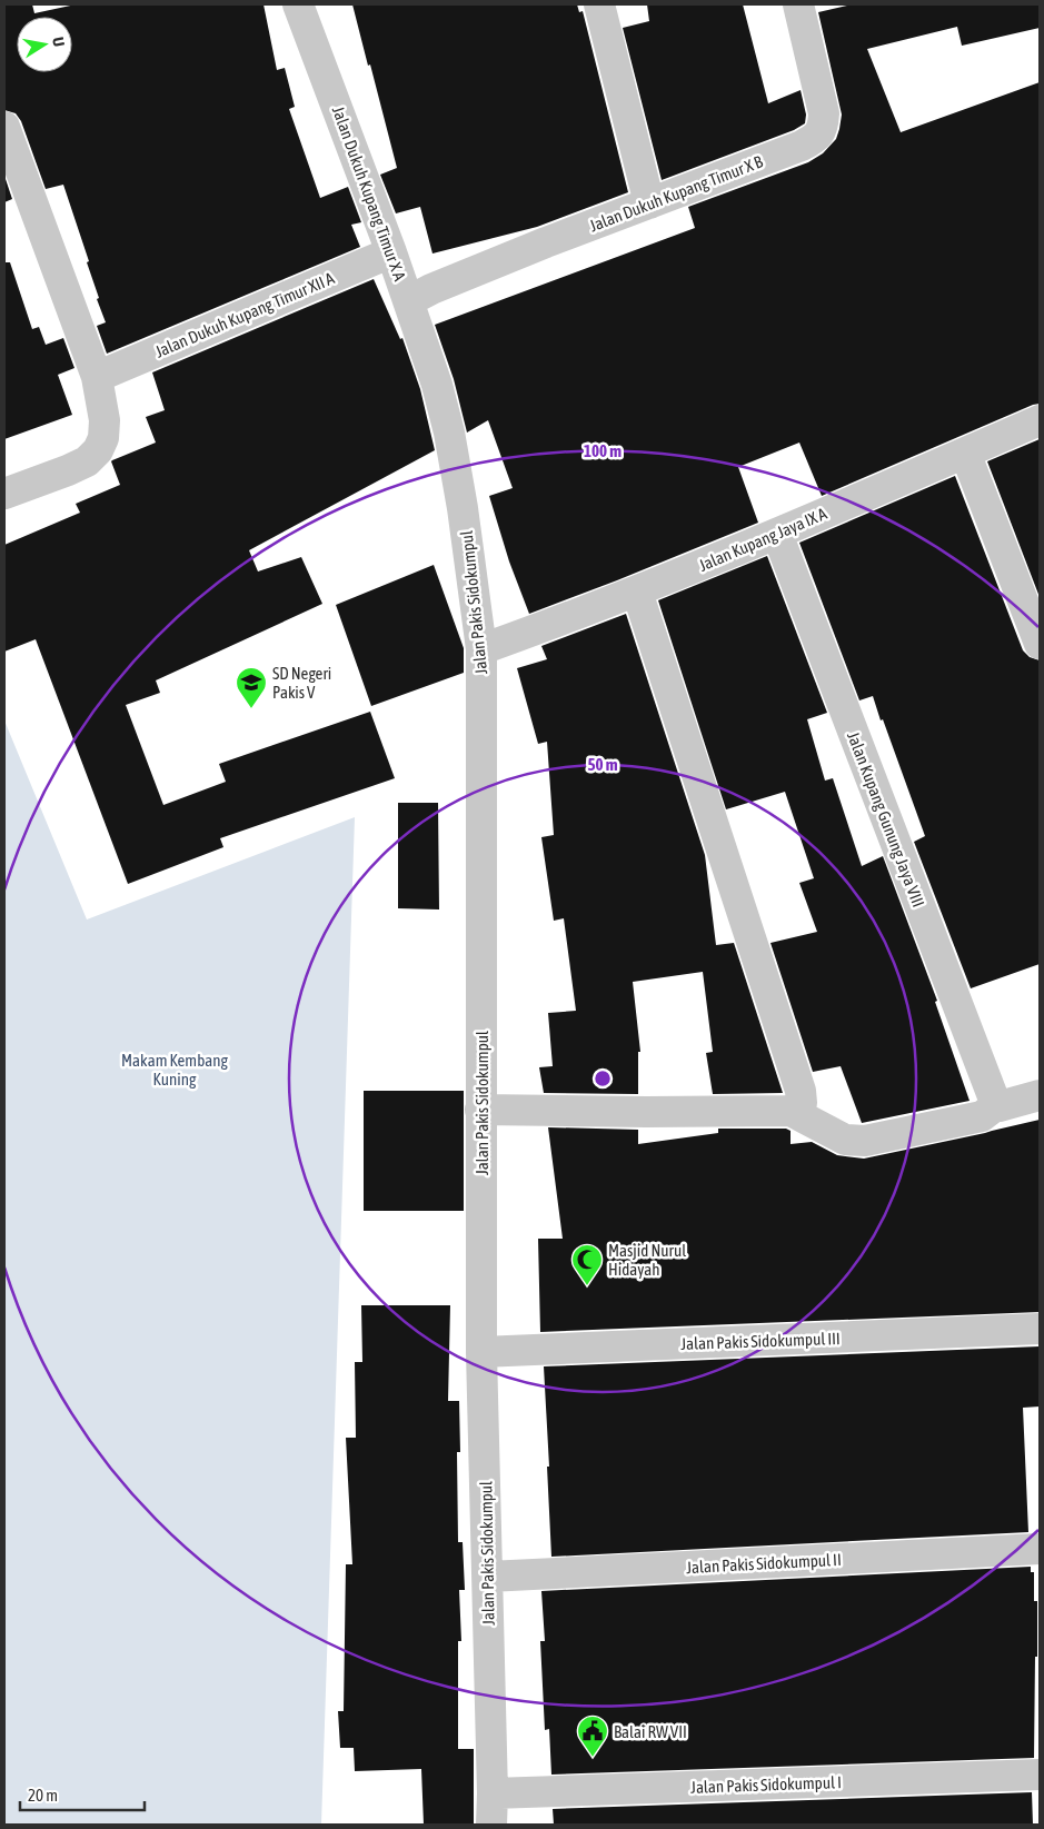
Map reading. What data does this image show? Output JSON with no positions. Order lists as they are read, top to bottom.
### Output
{
  "streets": {
    "street": [
      "Jalan Dukuh Kupang Timur X A",
      "Jalan Dukuh Kupang Timur X B",
      "Jalan Dukuh Kupang Timur XII A",
      "Jalan Kupang Jaya IX A",
      "Jalan Pakis Sidokumpul",
      "Jalan Kupang Gunung Jaya VIII",
      "Jalan Pakis Sidokumpul III",
      "Jalan Pakis Sidokumpul II",
      "Jalan Pakis Sidokumpul I"
    ]
  },
  "crossings": [
    ["Jalan Dukuh Kupang Timur X A", "Jalan Dukuh Kupang Timur X B"],
    ["Jalan Dukuh Kupang Timur X A", "Jalan Dukuh Kupang Timur XII A"],
    ["Jalan Dukuh Kupang Timur X A", "Jalan Pakis Sidokumpul"],
    ["Jalan Kupang Jaya IX A", "Jalan Pakis Sidokumpul"],
    ["Jalan Kupang Jaya IX A", "Jalan Kupang Gunung Jaya VIII"],
    ["Jalan Pakis Sidokumpul", "Jalan Pakis Sidokumpul III"],
    ["Jalan Pakis Sidokumpul", "Jalan Pakis Sidokumpul II"],
    ["Jalan Pakis Sidokumpul", "Jalan Pakis Sidokumpul I"]
  ],
  "parks": ["Makam Kembang Kuning"],
  "places": {
    "school or university": ["SD Negeri Pakis V"],
    "mosque": ["Masjid Nurul Hidayah"],
    "public building": ["Balai RW VII"]
  },
  "scale_bar": "20 m",
  "north": "right",
  "rings": ["100 m", "50 m"]
}
